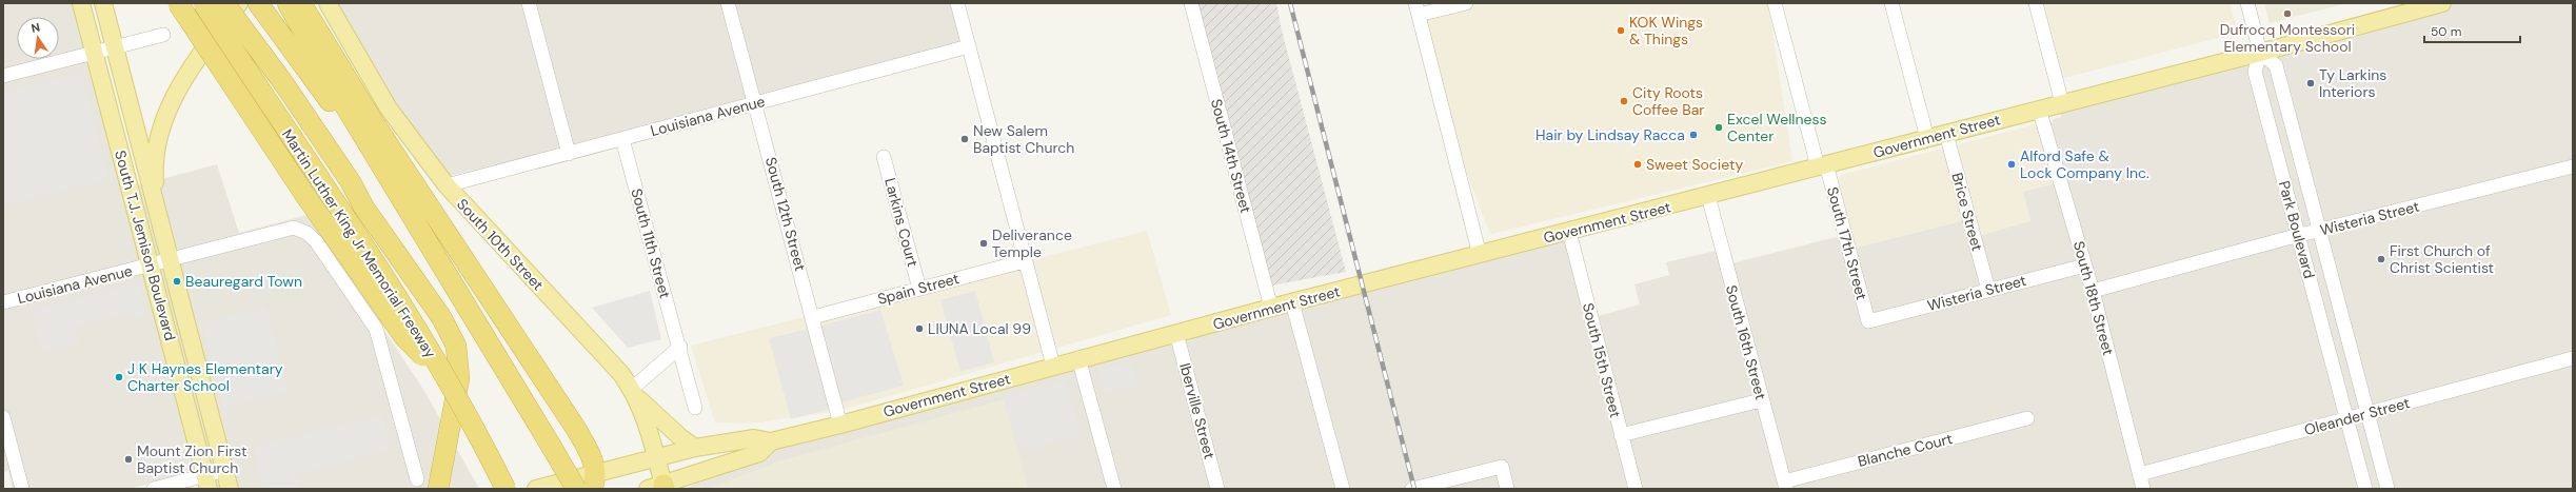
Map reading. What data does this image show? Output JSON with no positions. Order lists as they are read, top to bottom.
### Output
{
  "streets": {
    "highway": ["Martin Luther King Jr Memorial Freeway"],
    "main road": ["Government Street", "South 10th Street", "South T.J. Jemison Boulevard"],
    "street": [
      "Louisiana Avenue",
      "South 14th Street",
      "Brice Street",
      "South 12th Street",
      "Wisteria Street",
      "Larkins Court",
      "Park Boulevard",
      "South 11th Street",
      "South 17th Street",
      "Spain Street",
      "South 18th Street",
      "South 16th Street",
      "South 15th Street",
      "Iberville Street",
      "Oleander Street",
      "Blanche Court"
    ]
  },
  "crossings": [
    ["Louisiana Avenue", "South 12th Street"],
    ["Louisiana Avenue", "South 11th Street"],
    ["Louisiana Avenue", "South 10th Street"],
    ["Louisiana Avenue", "South T.J. Jemison Boulevard"],
    ["Government Street", "South 14th Street"],
    ["Government Street", "Brice Street"],
    ["Government Street", "South 12th Street"],
    ["Government Street", "Park Boulevard"],
    ["Government Street", "South 17th Street"],
    ["Government Street", "South 10th Street"],
    ["Government Street", "South 18th Street"],
    ["Government Street", "South 16th Street"],
    ["Government Street", "South 15th Street"],
    ["Government Street", "Iberville Street"],
    ["Brice Street", "Wisteria Street"],
    ["South 12th Street", "Spain Street"],
    ["Wisteria Street", "Park Boulevard"],
    ["Wisteria Street", "South 17th Street"],
    ["Wisteria Street", "South 18th Street"],
    ["Larkins Court", "Spain Street"],
    ["Park Boulevard", "Oleander Street"],
    ["South 18th Street", "Oleander Street"],
    ["South 16th Street", "Blanche Court"]
  ],
  "places": [
    "Dufrocq Montessori Elementary School",
    "KOK Wings & Things",
    "Ty Larkins Interiors",
    "City Roots Coffee Bar",
    "Excel Wellness Center",
    "Hair by Lindsay Racca",
    "New Salem Baptist Church",
    "Sweet Society",
    "Alford Safe & Lock Company Inc.",
    "Deliverance Temple",
    "First Church of Christ Scientist",
    "Beauregard Town",
    "LIUNA Local 99",
    "J K Haynes Elementary Charter School",
    "Mount Zion First Baptist Church"
  ],
  "scale_bar": "50 m",
  "north": "top"
}
